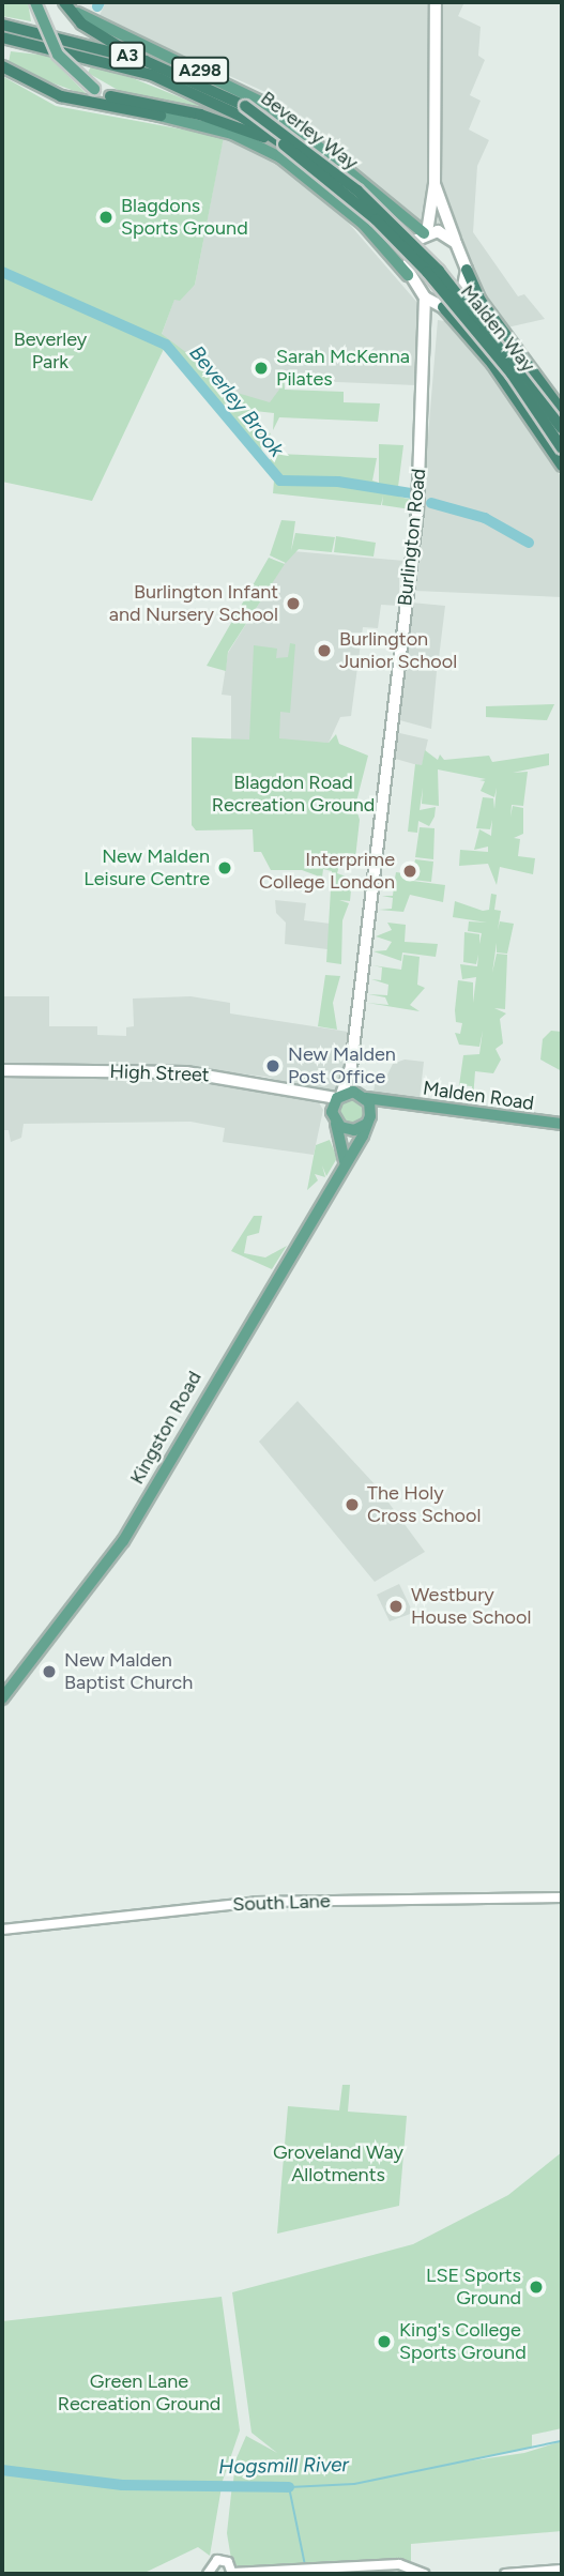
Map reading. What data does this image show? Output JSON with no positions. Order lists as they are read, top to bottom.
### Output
{
  "streets": {
    "highway": [
      "A3",
      "A298",
      "Beverley Way",
      "Malden Way"
    ],
    "main road": [
      "Burlington Road",
      "High Street",
      "Malden Road",
      "Kingston Road"
    ],
    "street": ["South Lane"]
  },
  "crossings": [
    ["A298", "Beverley Way"],
    ["Beverley Way", "Malden Way"],
    ["Beverley Way", "Burlington Road"],
    ["Burlington Road", "High Street"],
    ["Burlington Road", "Malden Road"],
    ["High Street", "Malden Road"]
  ],
  "water": ["Beverley Brook", "Hogsmill River"],
  "parks": [
    "Beverley Park",
    "Blagdon Road Recreation Ground",
    "Groveland Way Allotments",
    "Green Lane Recreation Ground"
  ],
  "places": [
    "Blagdons Sports Ground",
    "Sarah McKenna Pilates",
    "Burlington Infant and Nursery School",
    "Burlington Junior School",
    "New Malden Leisure Centre",
    "Interprime College London",
    "New Malden Post Office",
    "The Holy Cross School",
    "Westbury House School",
    "New Malden Baptist Church",
    "LSE Sports Ground",
    "King's College Sports Ground"
  ]
}
